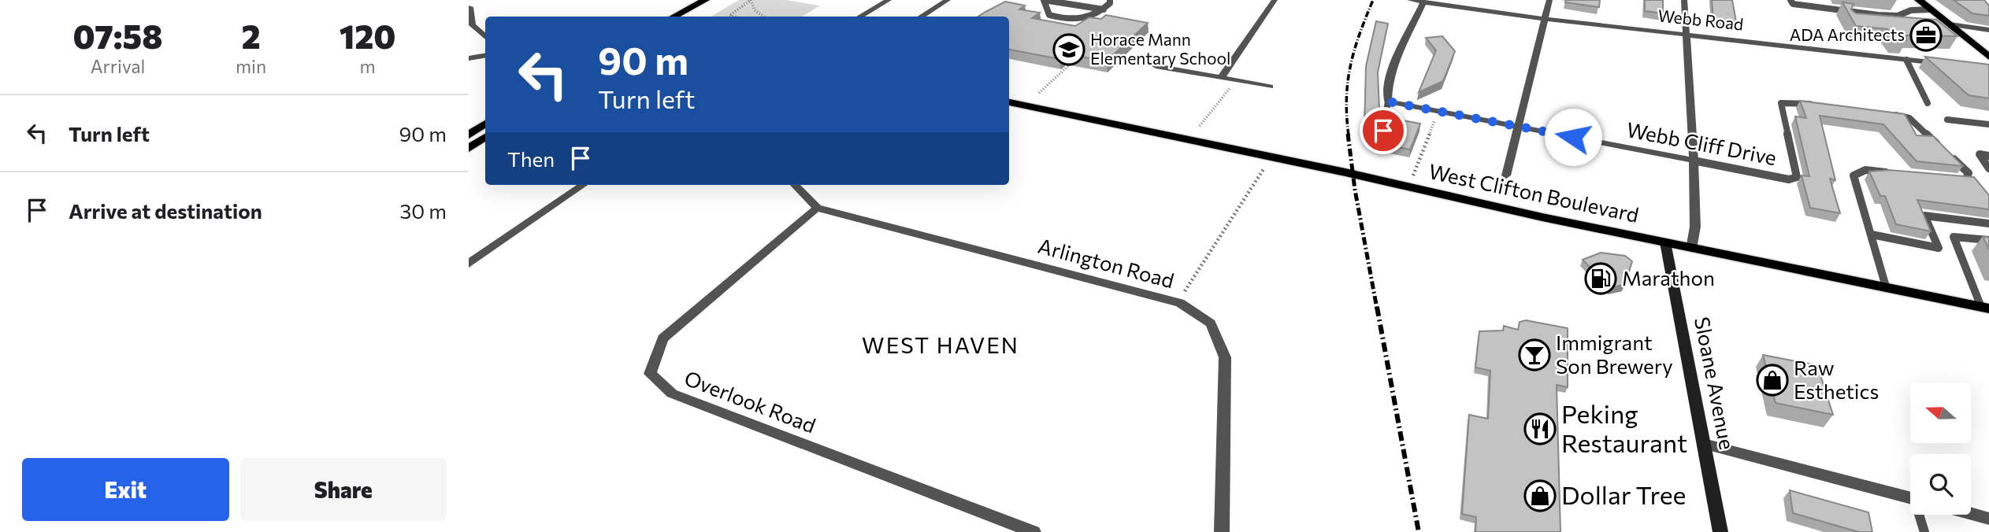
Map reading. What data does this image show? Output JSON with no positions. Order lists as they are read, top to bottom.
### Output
{
  "streets": {
    "main road": ["West Clifton Boulevard", "Sloane Avenue"],
    "street": [
      "Webb Road",
      "Webb Cliff Drive",
      "Arlington Road",
      "Overlook Road"
    ]
  },
  "crossings": [
    ["West Clifton Boulevard", "Sloane Avenue"],
    ["Arlington Road", "Overlook Road"]
  ],
  "districts": ["WEST HAVEN"],
  "places": {
    "office": ["ADA Architects"],
    "school or university": ["Horace Mann Elementary School"],
    "fuel station": ["Marathon"],
    "bar": ["Immigrant Son Brewery"],
    "shop": ["Raw Esthetics", "Dollar Tree"],
    "restaurant": ["Peking Restaurant"]
  },
  "north": "left",
  "page": {
    "eta": [
      "07:58",
      "Arrival",
      "2",
      "min",
      "120",
      "m"
    ],
    "turn": ["90 m", "Turn left"],
    "list": [
      {
        "name": "Turn left",
        "value": "90 m"
      },
      {
        "name": "Arrive at destination",
        "value": "30 m"
      }
    ],
    "then": "Then",
    "buttons": ["Exit", "Share"]
  }
}
